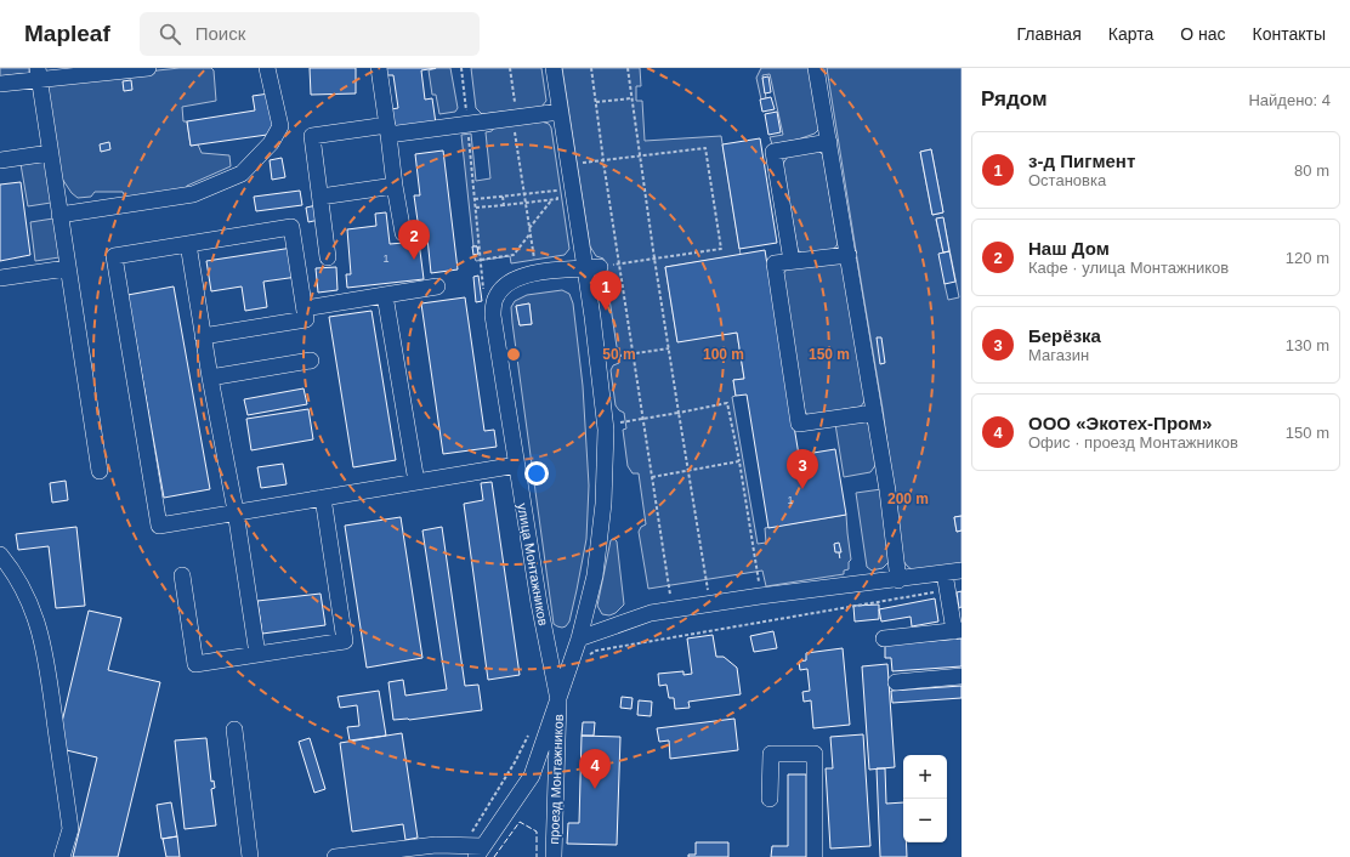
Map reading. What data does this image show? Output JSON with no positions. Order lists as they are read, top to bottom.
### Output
{
  "streets": {
    "street": ["улица Монтажников", "проезд Монтажников"]
  },
  "crossings": [
    ["улица Монтажников", "проезд Монтажников"]
  ],
  "house_numbers": ["1", "1"],
  "page": {
    "header": "Mapleaf",
    "search": "Поиск",
    "nav": [
      "Главная",
      "Карта",
      "О нас",
      "Контакты"
    ],
    "heading": ["Рядом", "Найдено: 4"],
    "list": [
      {
        "mark": "1",
        "name": "з-д Пигмент",
        "note": "Остановка",
        "value": "80 m"
      },
      {
        "mark": "2",
        "name": "Наш Дом",
        "note": "Кафе · улица Монтажников",
        "value": "120 m"
      },
      {
        "mark": "3",
        "name": "Берёзка",
        "note": "Магазин",
        "value": "130 m"
      },
      {
        "mark": "4",
        "name": "ООО «Экотех-Пром»",
        "note": "Офис · проезд Монтажников",
        "value": "150 m"
      }
    ],
    "pins": [
      "2",
      "1",
      "3",
      "4"
    ],
    "map_buttons": ["+", "−"]
  },
  "rings": [
    "50 m",
    "100 m",
    "150 m",
    "200 m"
  ]
}
